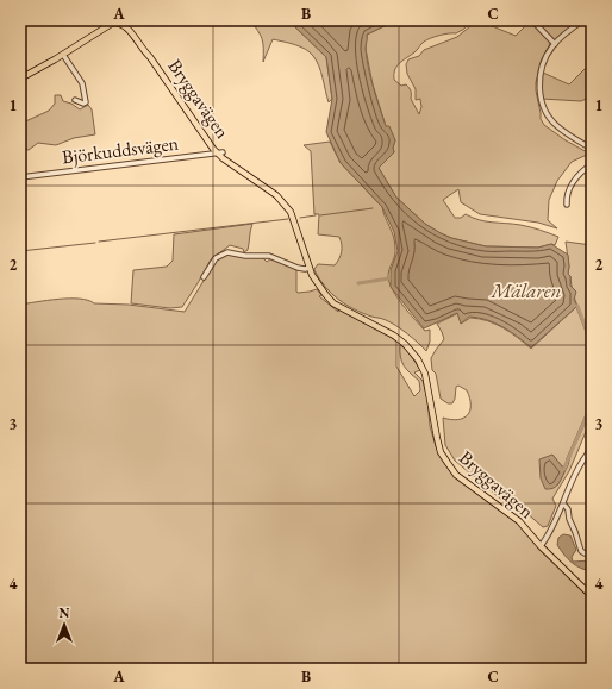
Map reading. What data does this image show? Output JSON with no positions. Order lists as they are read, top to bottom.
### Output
{
  "streets": {
    "main road": ["Bryggavägen"],
    "street": ["Björkuddsvägen"]
  },
  "crossings": [
    ["Bryggavägen", "Björkuddsvägen"]
  ],
  "water": ["Mälaren"],
  "north": "top",
  "grid": {
    "columns": ["A", "B", "C"],
    "rows": [
      "1",
      "2",
      "3",
      "4"
    ]
  }
}
